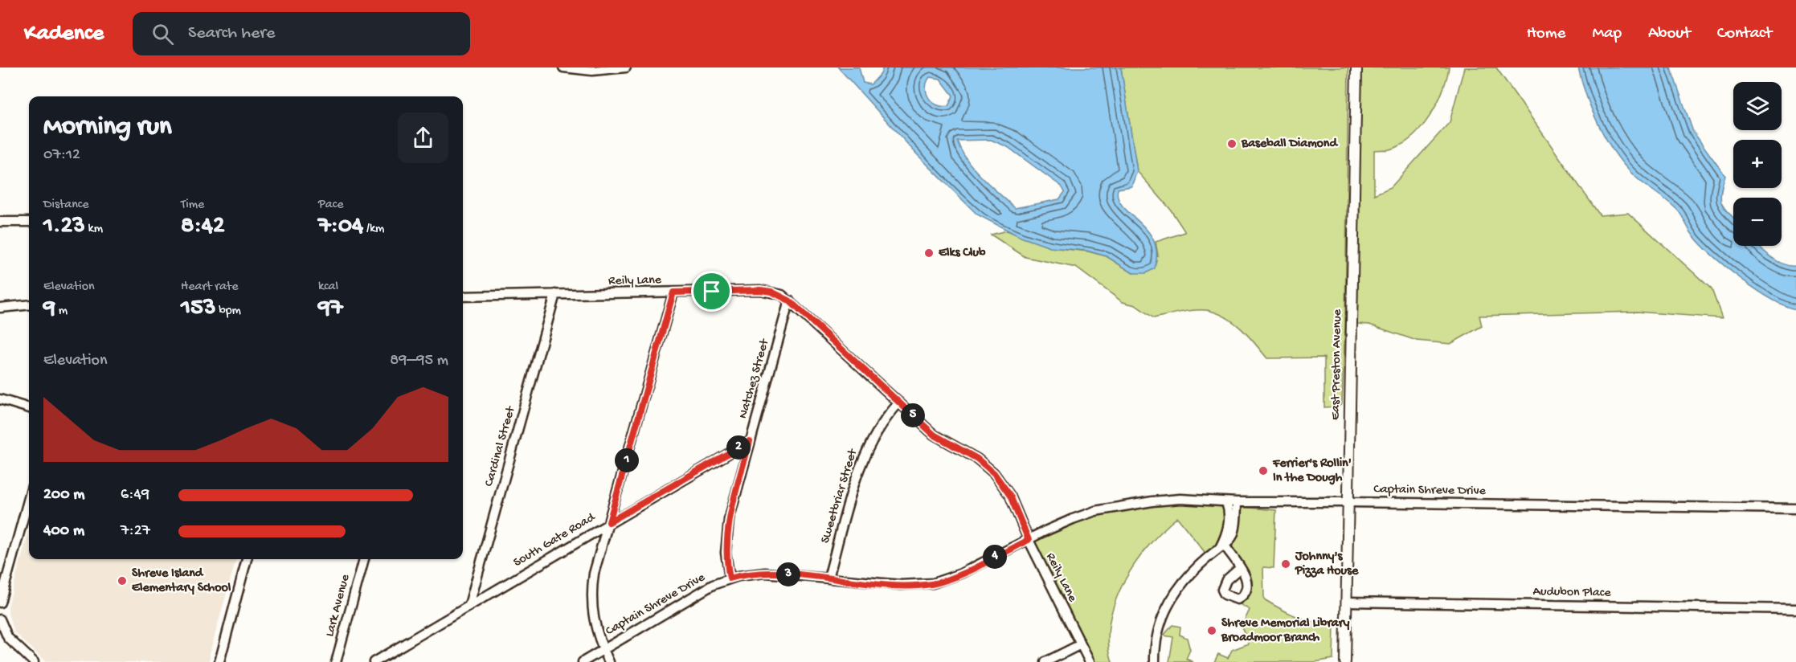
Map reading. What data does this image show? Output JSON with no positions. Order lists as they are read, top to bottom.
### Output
{
  "streets": {
    "street": [
      "Reily Lane",
      "East Preston Avenue",
      "Natchez Street",
      "Cardinal Street",
      "Captain Shreve Drive",
      "Sweetbriar Street",
      "South Gate Road",
      "Audubon Place",
      "Lark Avenue"
    ]
  },
  "crossings": [
    ["Reily Lane", "Natchez Street"],
    ["Reily Lane", "Cardinal Street"],
    ["Reily Lane", "Captain Shreve Drive"],
    ["Reily Lane", "Sweetbriar Street"],
    ["East Preston Avenue", "Captain Shreve Drive"],
    ["East Preston Avenue", "Audubon Place"],
    ["Natchez Street", "Captain Shreve Drive"],
    ["Natchez Street", "South Gate Road"],
    ["Cardinal Street", "South Gate Road"],
    ["Captain Shreve Drive", "Sweetbriar Street"]
  ],
  "places": [
    "Baseball Diamond",
    "Elks Club",
    "Ferrier's Rollin' In the Dough",
    "Johnny's Pizza House",
    "Shreve Island Elementary School",
    "Shreve Memorial Library Broadmoor Branch"
  ],
  "page": {
    "header": "Kadence",
    "search": "Search here",
    "nav": [
      "Home",
      "Map",
      "About",
      "Contact"
    ],
    "map_buttons": ["+", "−"],
    "heading": ["Morning run", "07:12"],
    "stats": [
      ["Distance", "1.23 km"],
      ["Time", "8:42"],
      ["Pace", "7:04 /km"],
      ["Elevation", "9 m"],
      ["Heart rate", "153 bpm"],
      ["kcal", "97"]
    ],
    "chart": ["Elevation", "89–95 m"],
    "pins": [
      "5",
      "2",
      "1",
      "4",
      "3"
    ],
    "list": [
      {
        "name": "200 m",
        "note": "6:49"
      },
      {
        "name": "400 m",
        "note": "7:27"
      }
    ]
  }
}
